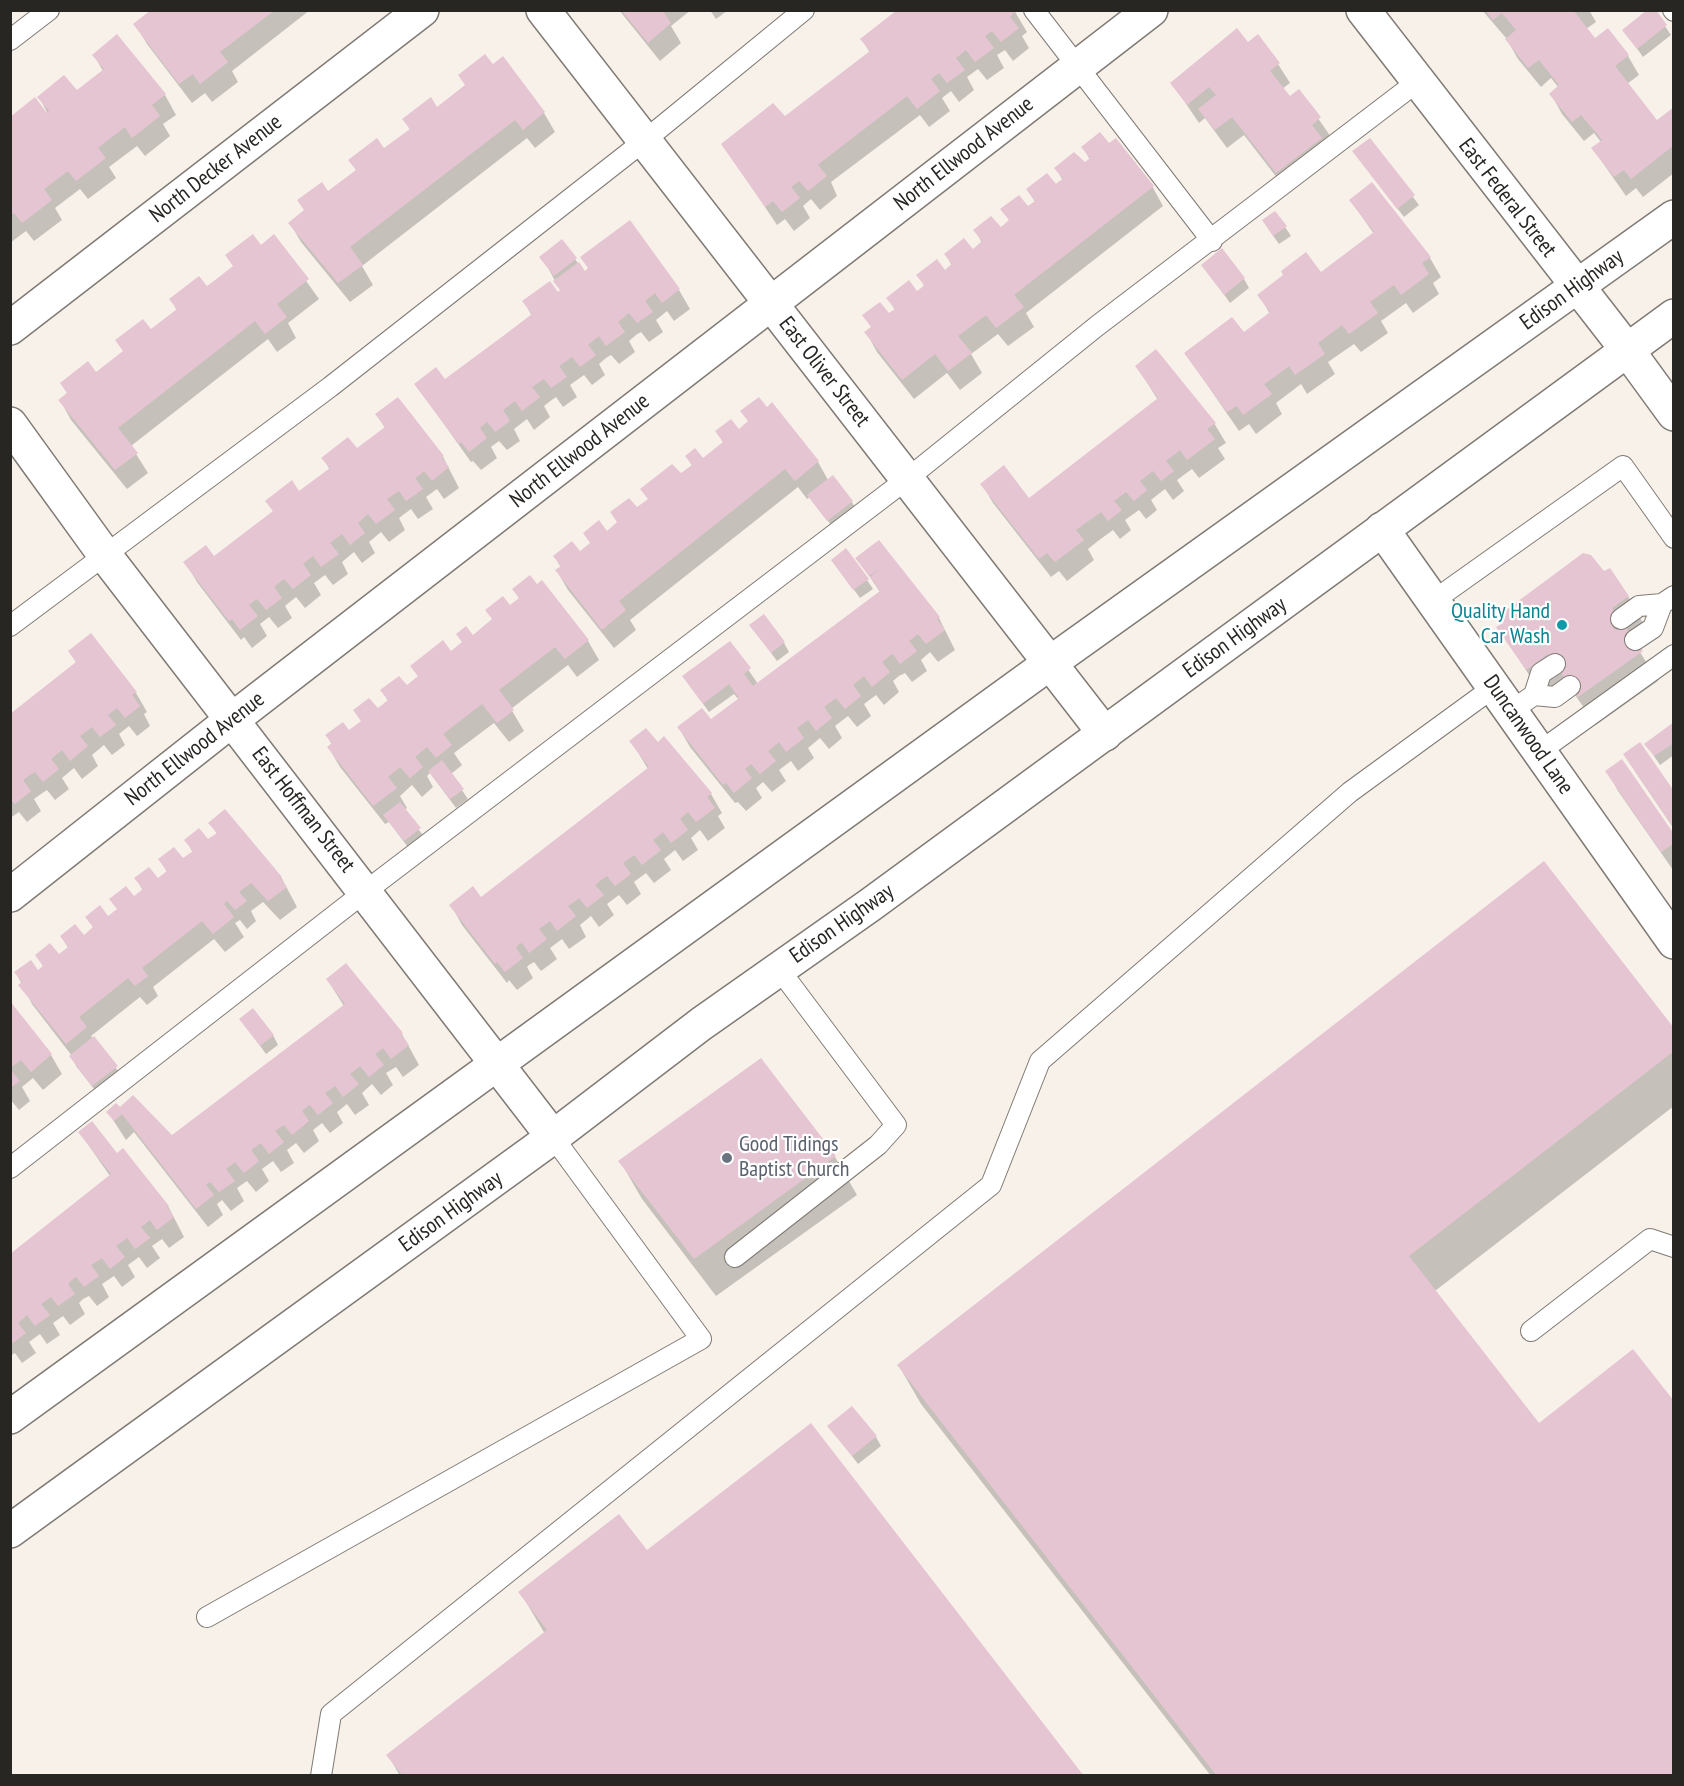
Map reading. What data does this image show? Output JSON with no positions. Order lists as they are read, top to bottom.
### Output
{
  "streets": {
    "street": [
      "North Ellwood Avenue",
      "North Decker Avenue",
      "East Federal Street",
      "Edison Highway",
      "East Oliver Street",
      "Duncanwood Lane",
      "East Hoffman Street"
    ]
  },
  "crossings": [
    ["North Ellwood Avenue", "East Oliver Street"],
    ["North Ellwood Avenue", "East Hoffman Street"],
    ["East Federal Street", "Edison Highway"],
    ["Edison Highway", "East Oliver Street"],
    ["Edison Highway", "Duncanwood Lane"],
    ["Edison Highway", "East Hoffman Street"]
  ],
  "places": ["Quality Hand Car Wash", "Good Tidings Baptist Church"]
}
